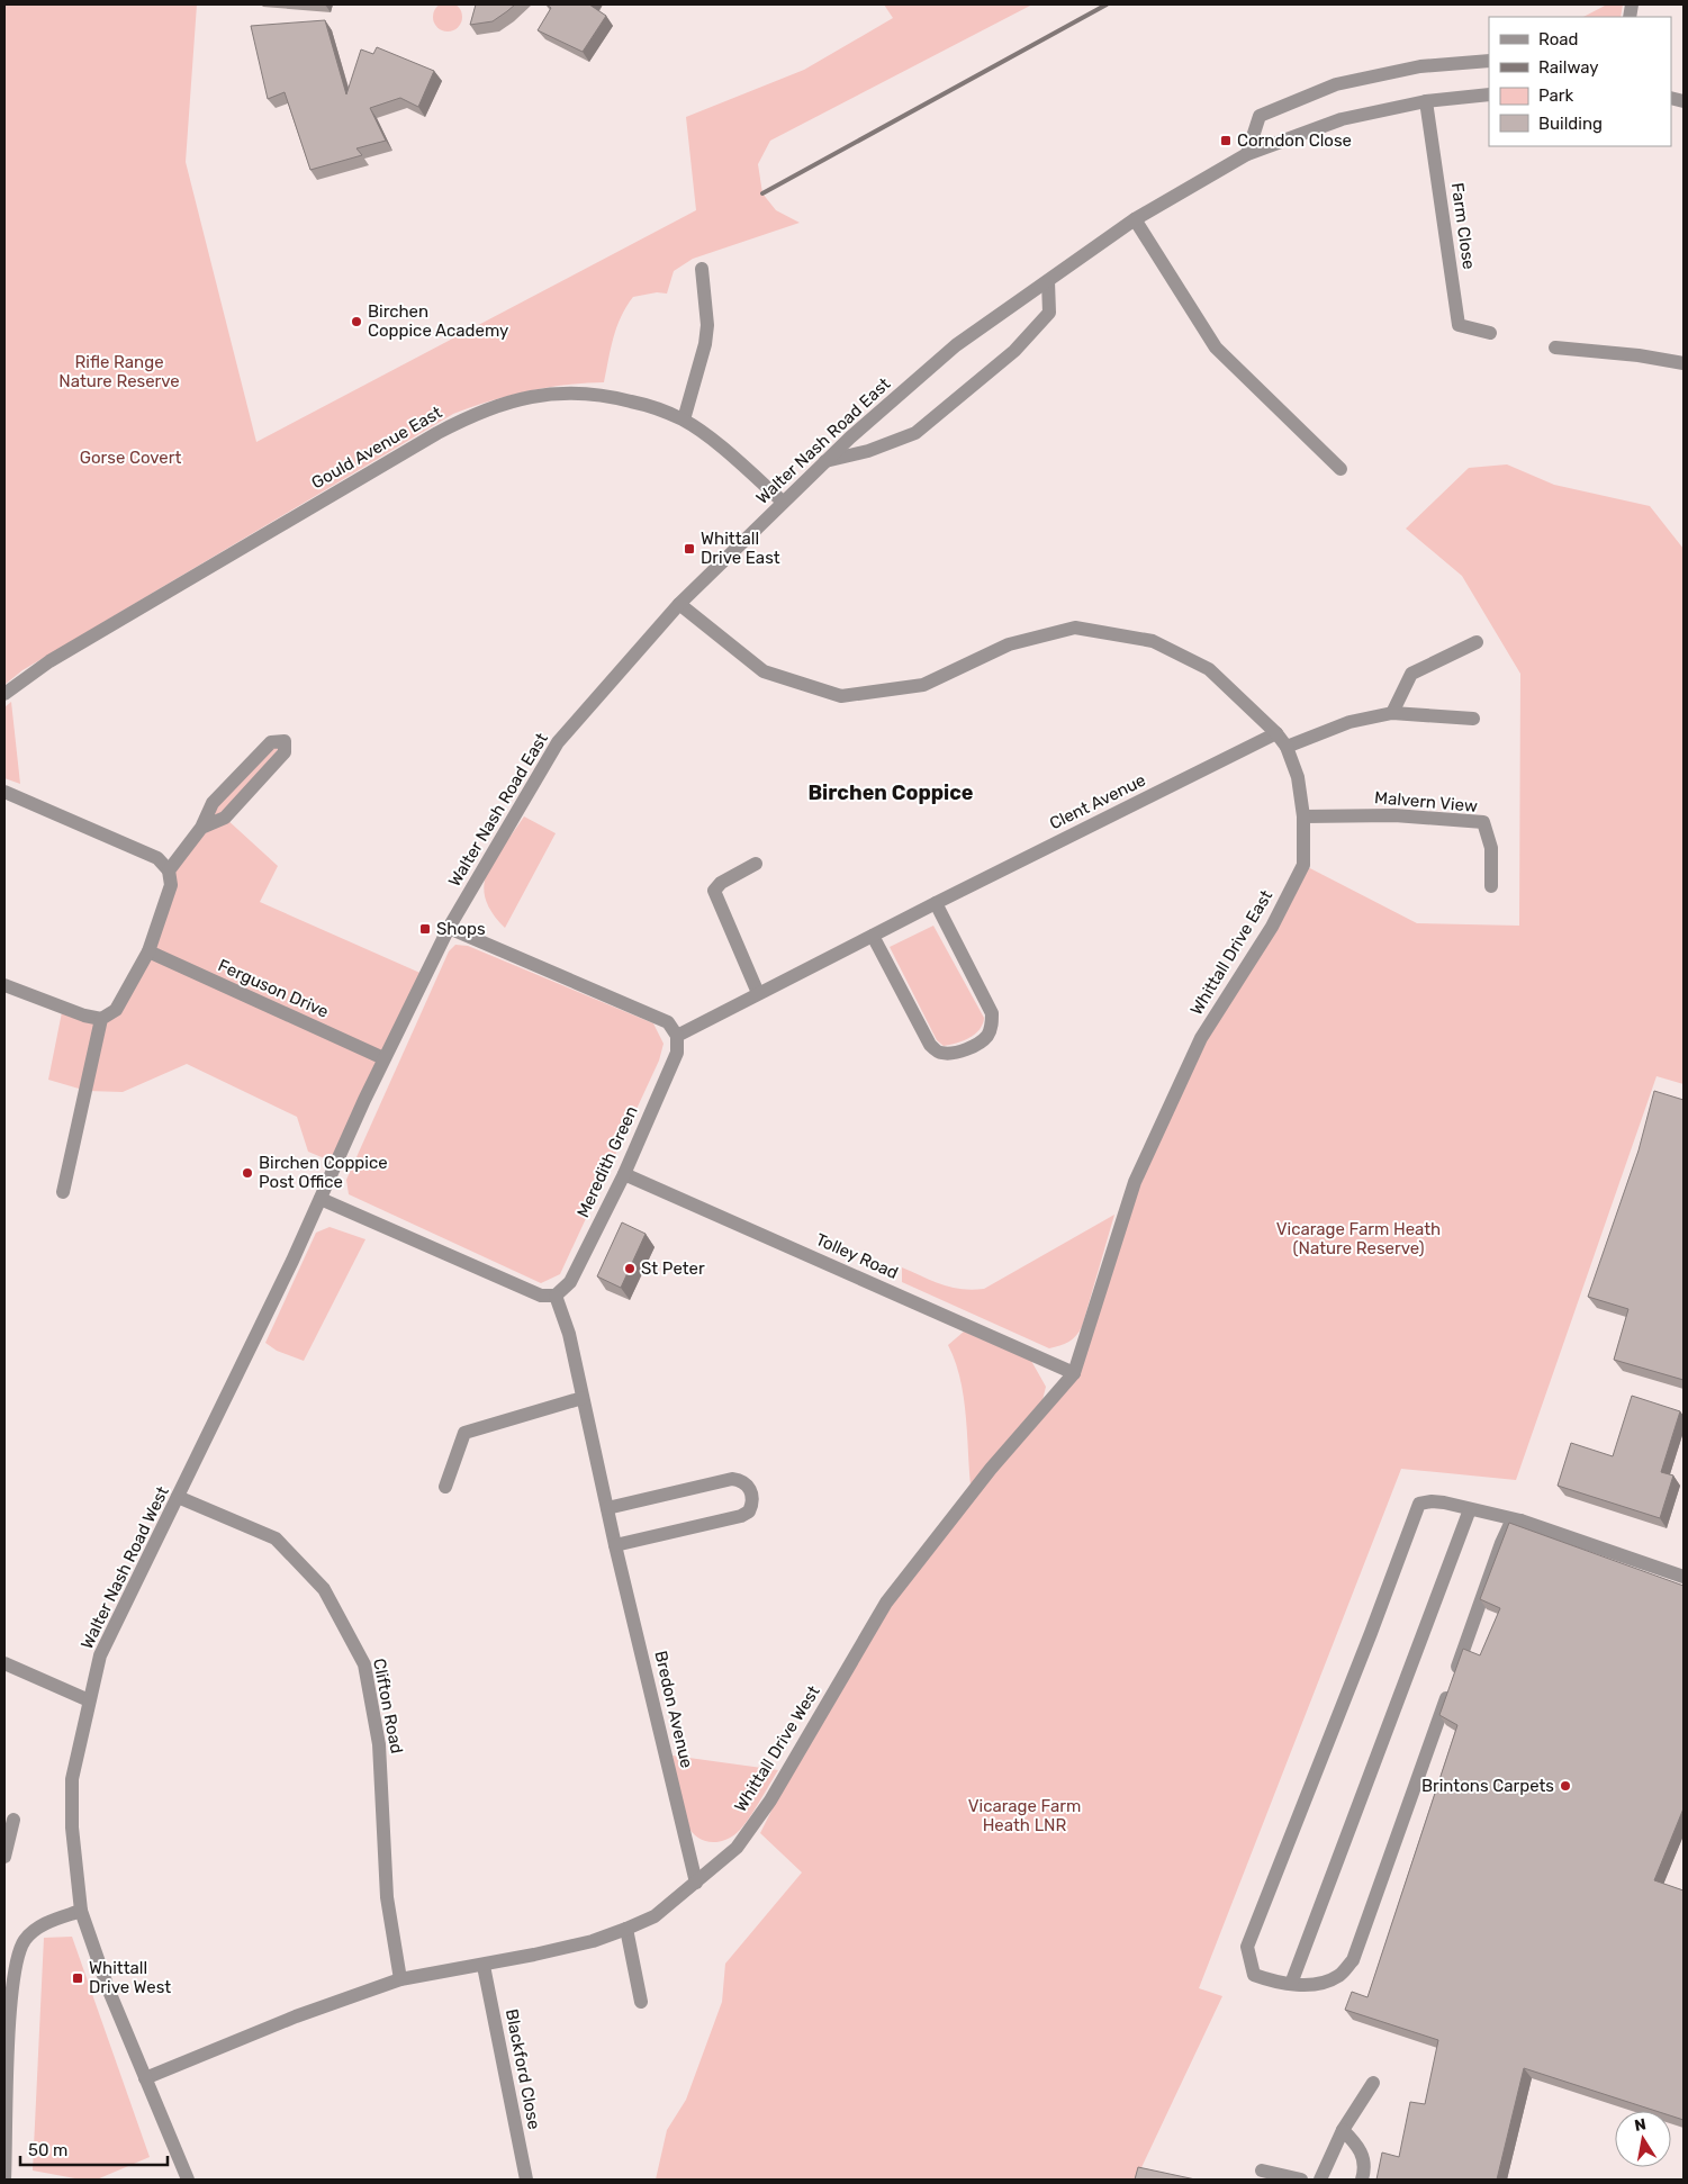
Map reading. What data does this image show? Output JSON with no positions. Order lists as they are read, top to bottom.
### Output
{
  "streets": {
    "street": [
      "Farm Close",
      "Walter Nash Road East",
      "Gould Avenue East",
      "Clent Avenue",
      "Malvern View",
      "Whittall Drive East",
      "Ferguson Drive",
      "Meredith Green",
      "Tolley Road",
      "Walter Nash Road West",
      "Clifton Road",
      "Bredon Avenue",
      "Whittall Drive West",
      "Blackford Close"
    ]
  },
  "crossings": [
    ["Farm Close", "Walter Nash Road East"],
    ["Walter Nash Road East", "Gould Avenue East"],
    ["Walter Nash Road East", "Whittall Drive East"],
    ["Walter Nash Road East", "Ferguson Drive"],
    ["Walter Nash Road East", "Walter Nash Road West"],
    ["Clent Avenue", "Whittall Drive East"],
    ["Clent Avenue", "Meredith Green"],
    ["Malvern View", "Whittall Drive East"],
    ["Whittall Drive East", "Tolley Road"],
    ["Whittall Drive East", "Whittall Drive West"],
    ["Ferguson Drive", "Walter Nash Road West"],
    ["Meredith Green", "Tolley Road"],
    ["Meredith Green", "Bredon Avenue"],
    ["Tolley Road", "Whittall Drive West"],
    ["Walter Nash Road West", "Clifton Road"],
    ["Walter Nash Road West", "Whittall Drive West"],
    ["Clifton Road", "Whittall Drive West"],
    ["Bredon Avenue", "Whittall Drive West"],
    ["Whittall Drive West", "Blackford Close"]
  ],
  "districts": ["Birchen Coppice"],
  "parks": [
    "Rifle Range Nature Reserve",
    "Gorse Covert",
    "Vicarage Farm Heath (Nature Reserve)",
    "Vicarage Farm Heath LNR"
  ],
  "places": {
    "transit": [
      "Corndon Close",
      "Whittall Drive East",
      "Shops",
      "Whittall Drive West"
    ],
    "other": [
      "Birchen Coppice Academy",
      "Birchen Coppice Post Office",
      "St Peter",
      "Brintons Carpets"
    ]
  },
  "legend": [
    "Road",
    "Railway",
    "Park",
    "Building"
  ],
  "scale_bar": "50 m",
  "north": "top"
}
